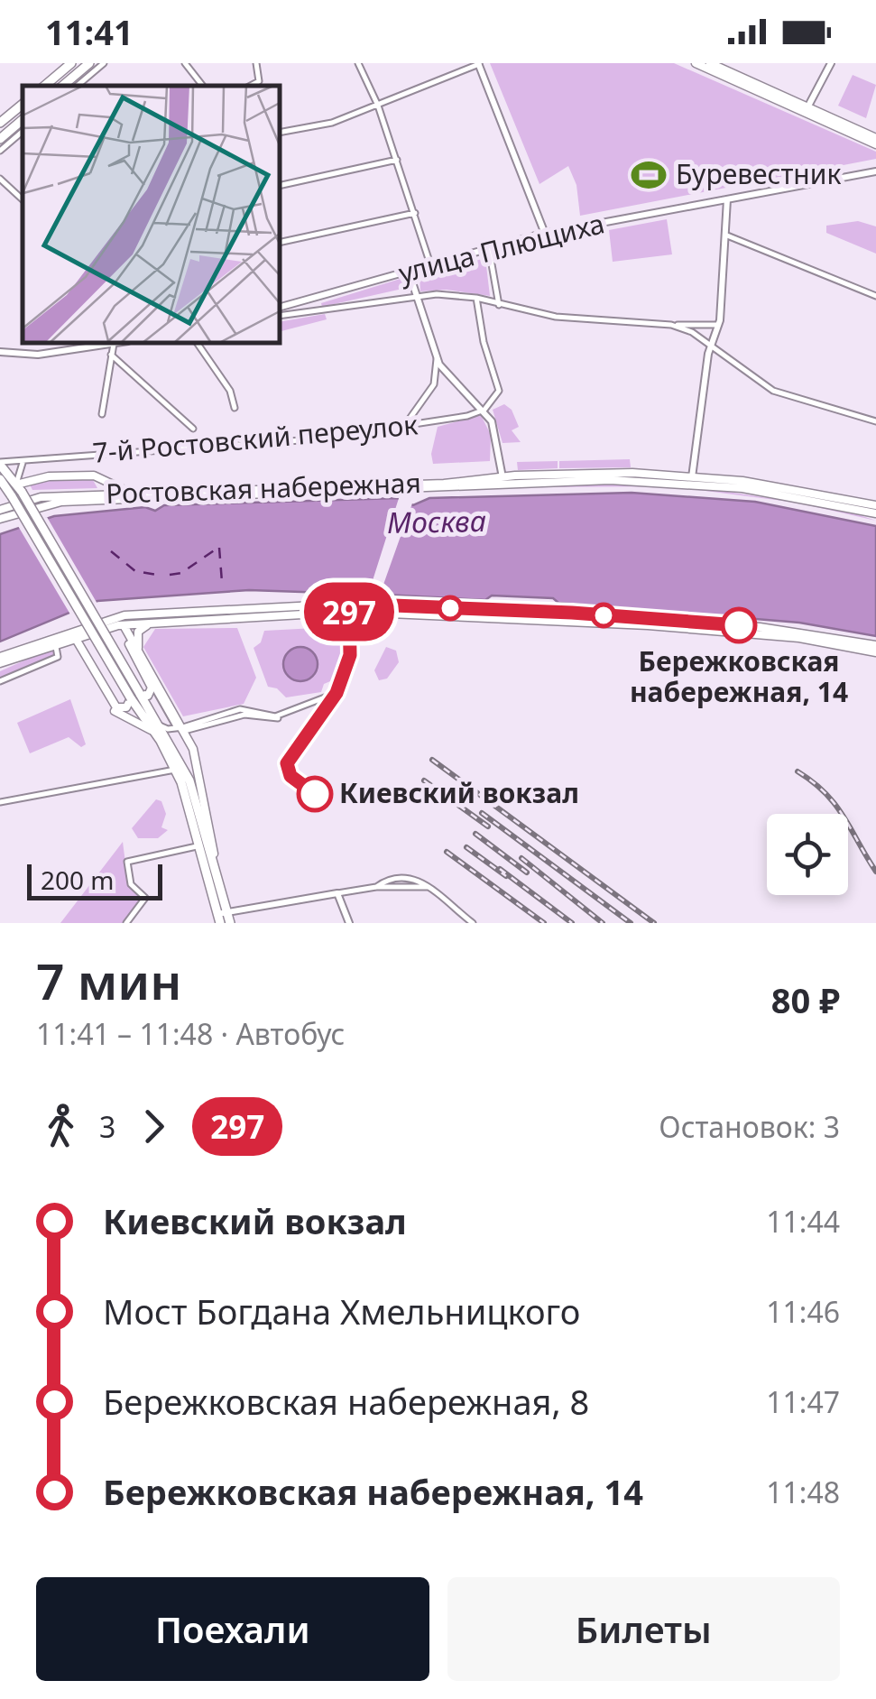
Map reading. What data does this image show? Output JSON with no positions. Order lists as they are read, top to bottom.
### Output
{
  "streets": {
    "main road": ["Ростовская набережная"],
    "street": ["улица Плющиха", "7-й Ростовский переулок"]
  },
  "water": ["Москва"],
  "places": {
    "sports": ["Буревестник"],
    "other": ["Бережковская набережная, 14", "Киевский вокзал"]
  },
  "lines": ["bus line 297"],
  "scale_bar": "200 m",
  "page": {
    "status": "11:41",
    "on_map": "297",
    "scale": "200 m",
    "heading": ["7 мин", "11:41 – 11:48 · Автобус", "80 ₽"],
    "legs": ["3", "297", "Остановок: 3"],
    "list": [
      {
        "name": "Киевский вокзал",
        "value": "11:44"
      },
      {
        "name": "Мост Богдана Хмельницкого",
        "value": "11:46"
      },
      {
        "name": "Бережковская набережная, 8",
        "value": "11:47"
      },
      {
        "name": "Бережковская набережная, 14",
        "value": "11:48"
      }
    ],
    "buttons": ["Поехали", "Билеты"]
  }
}
